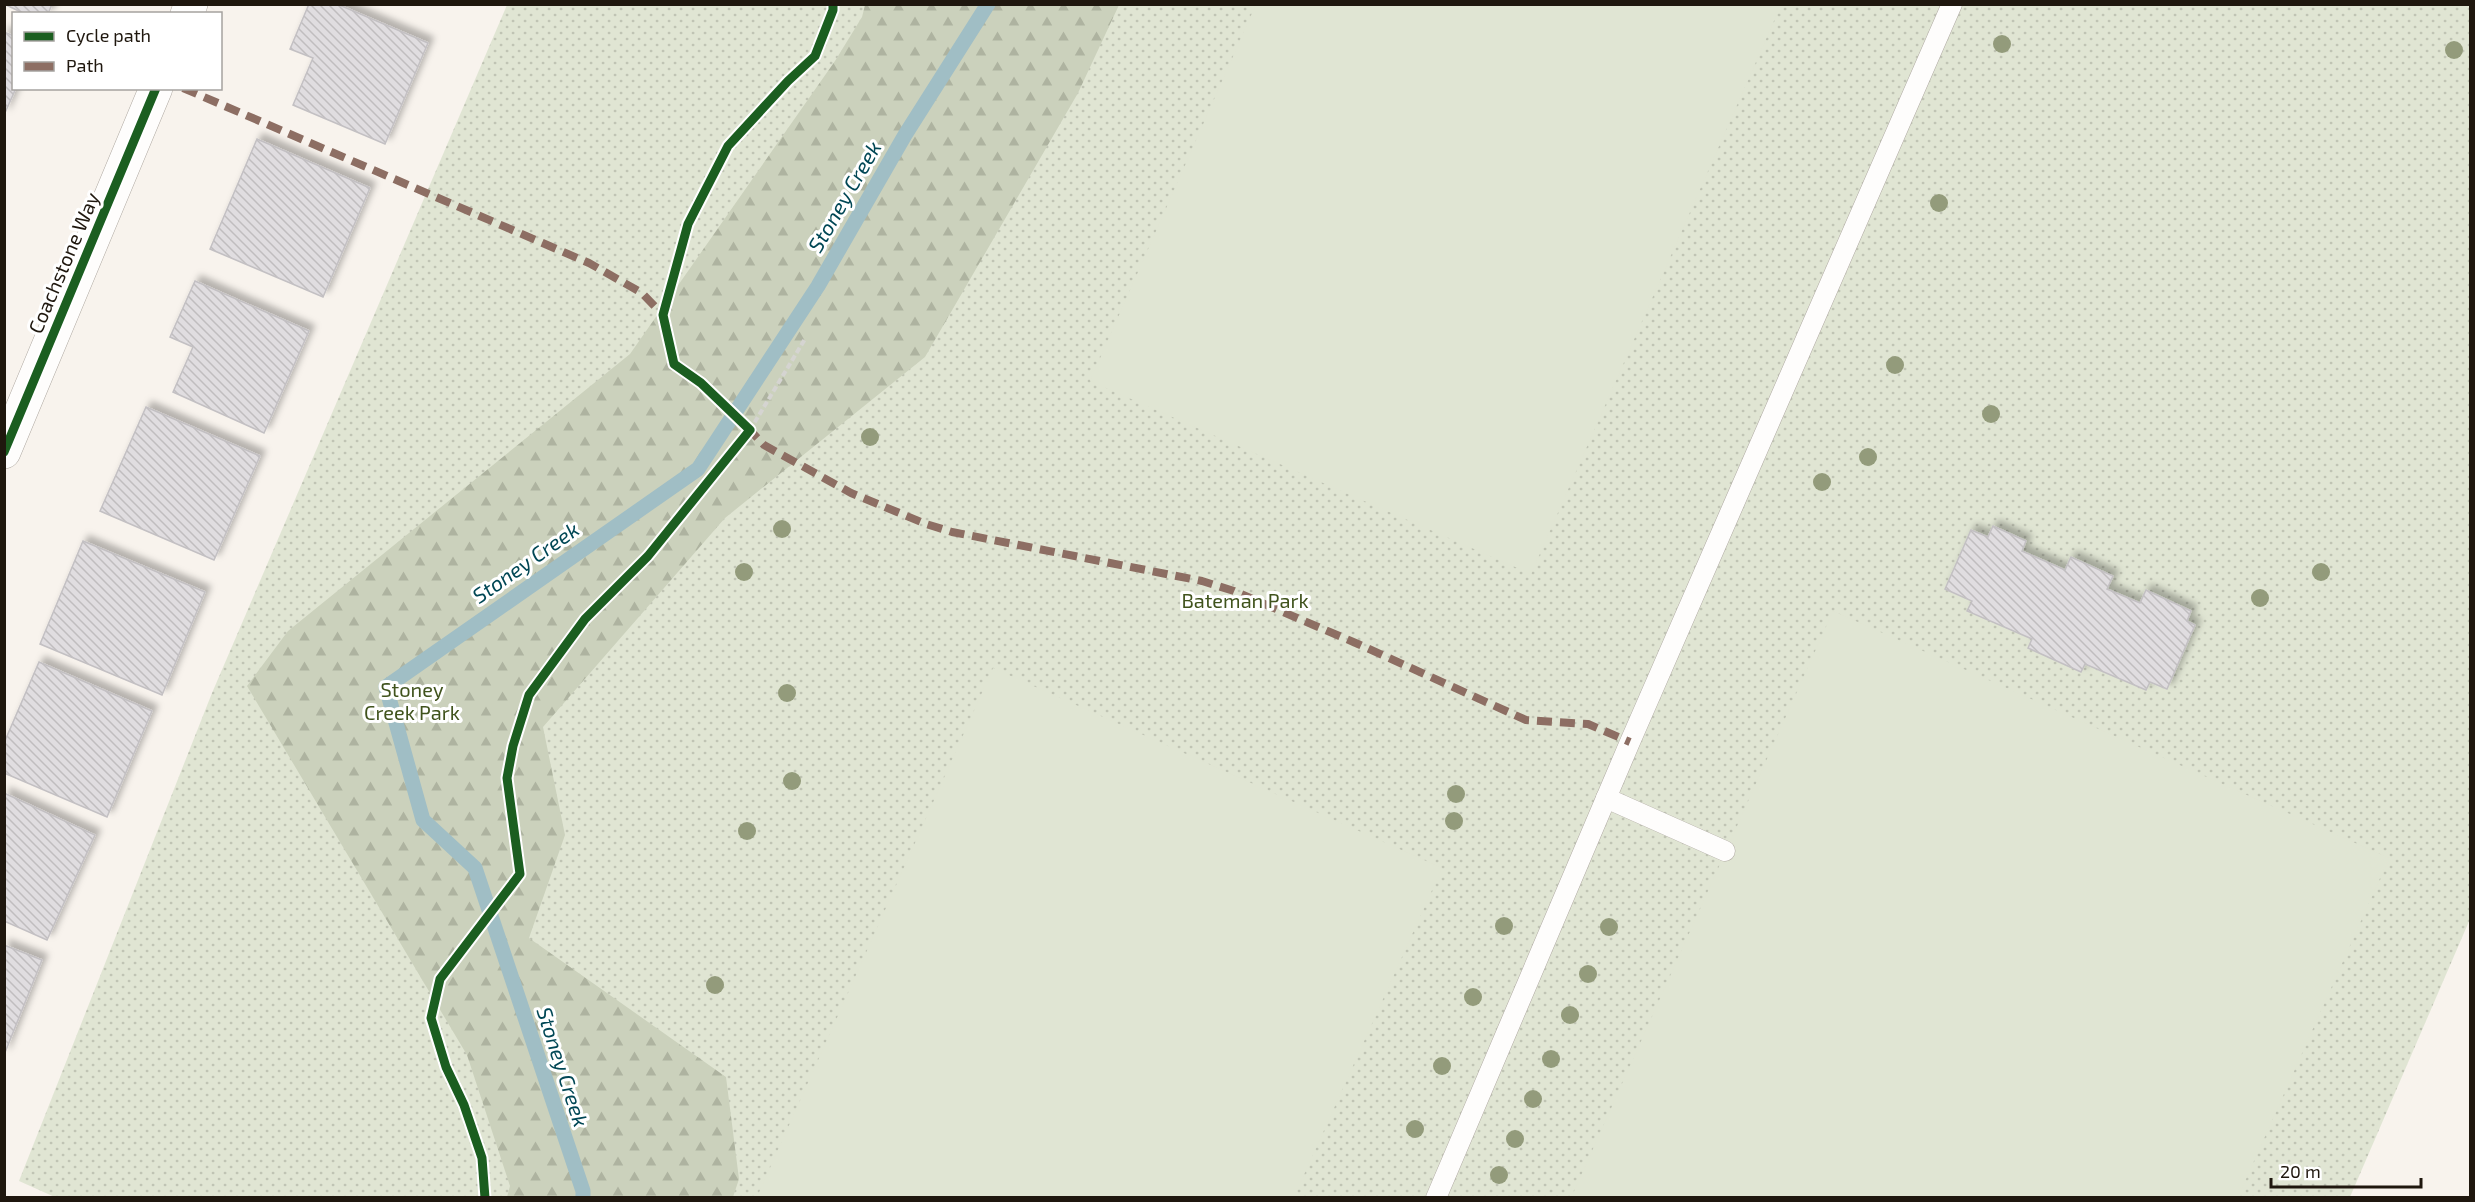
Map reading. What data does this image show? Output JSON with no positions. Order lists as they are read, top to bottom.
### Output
{
  "streets": {
    "street": ["Coachstone Way"]
  },
  "water": ["Stoney Creek"],
  "parks": ["Bateman Park", "Stoney Creek Park"],
  "legend": ["Cycle path", "Path"],
  "scale_bar": "20 m"
}
